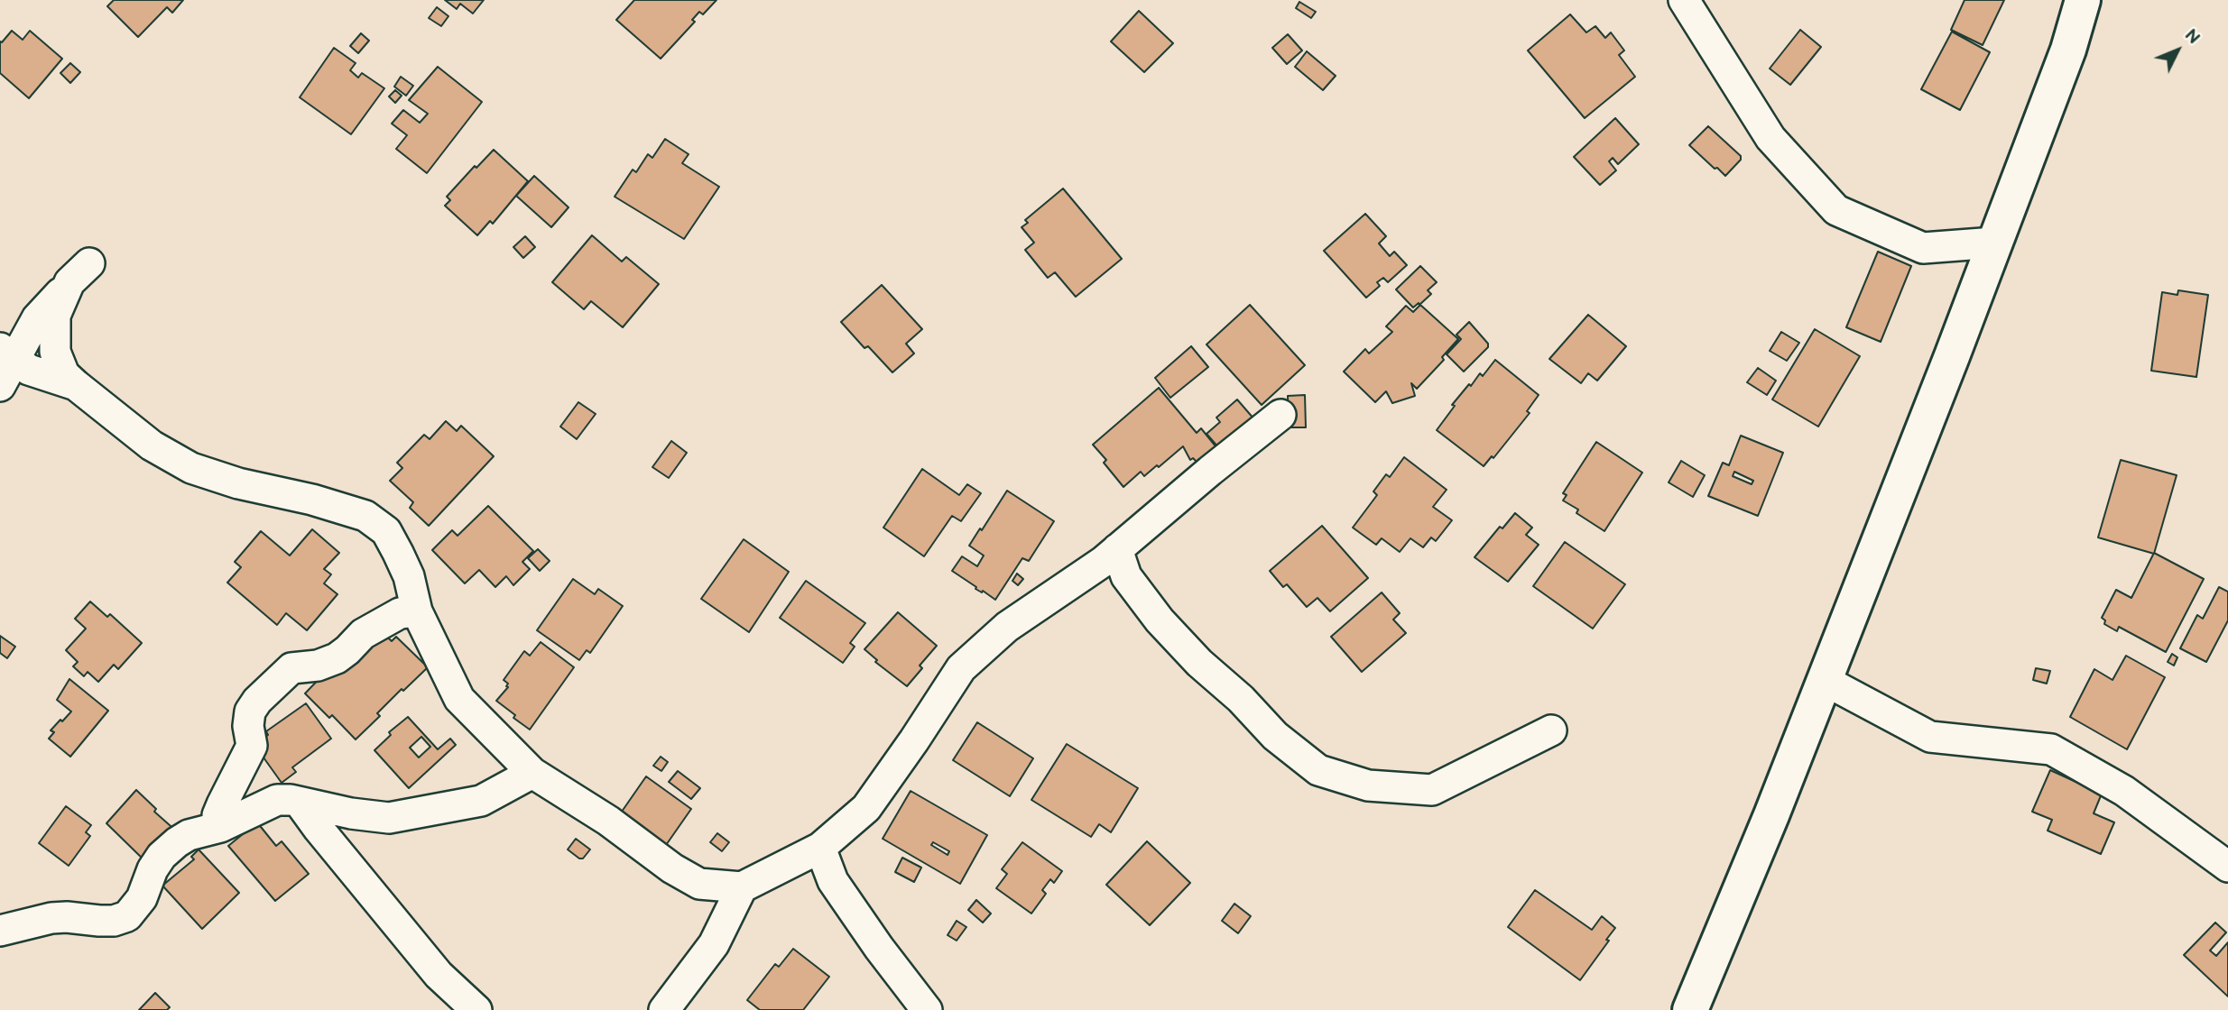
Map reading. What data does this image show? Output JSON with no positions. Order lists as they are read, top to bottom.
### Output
{
  "north": "top right"
}
